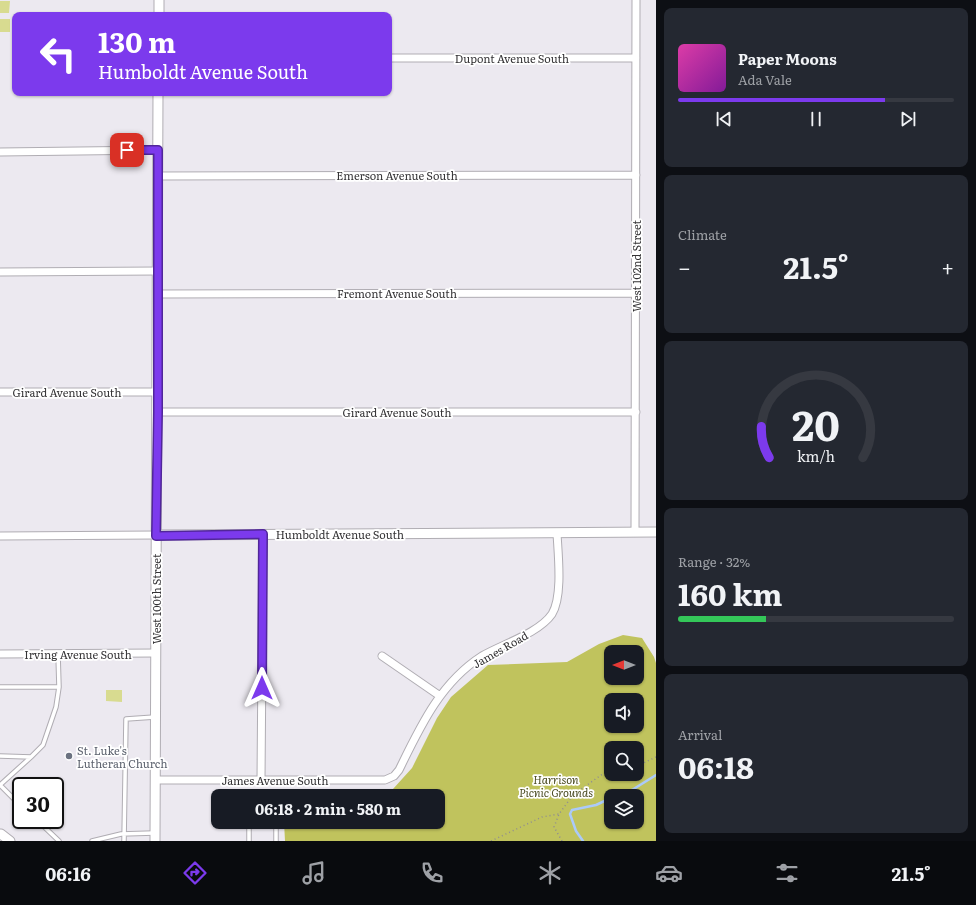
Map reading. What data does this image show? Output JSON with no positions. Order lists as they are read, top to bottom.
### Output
{
  "streets": {
    "street": [
      "Dupont Avenue South",
      "Emerson Avenue South",
      "West 102nd Street",
      "Fremont Avenue South",
      "Girard Avenue South",
      "Humboldt Avenue South",
      "West 100th Street",
      "James Road",
      "Irving Avenue South",
      "James Avenue South"
    ]
  },
  "crossings": [
    ["Dupont Avenue South", "West 102nd Street"],
    ["Emerson Avenue South", "West 102nd Street"],
    ["Emerson Avenue South", "West 100th Street"],
    ["West 102nd Street", "Fremont Avenue South"],
    ["West 102nd Street", "Girard Avenue South"],
    ["West 102nd Street", "Humboldt Avenue South"],
    ["Fremont Avenue South", "West 100th Street"],
    ["Girard Avenue South", "West 100th Street"],
    ["Humboldt Avenue South", "West 100th Street"],
    ["Humboldt Avenue South", "James Road"],
    ["West 100th Street", "Irving Avenue South"],
    ["West 100th Street", "James Avenue South"],
    ["James Road", "James Avenue South"]
  ],
  "parks": ["Harrison Picnic Grounds"],
  "places": ["St. Luke's Lutheran Church"],
  "north": "left",
  "page": {
    "turn": ["130 m", "Humboldt Avenue South"],
    "song": ["Paper Moons", "Ada Vale"],
    "tile": [
      "Climate",
      ["Range · 32%", "160 km"],
      ["Arrival", "06:18"]
    ],
    "heat": ["−", "21.5°", "+"],
    "limit": "30",
    "trip": "06:18 · 2 min · 580 m",
    "tabs": ["06:16", "21.5°"],
    "gauge": ["20", "km/h"]
  }
}
